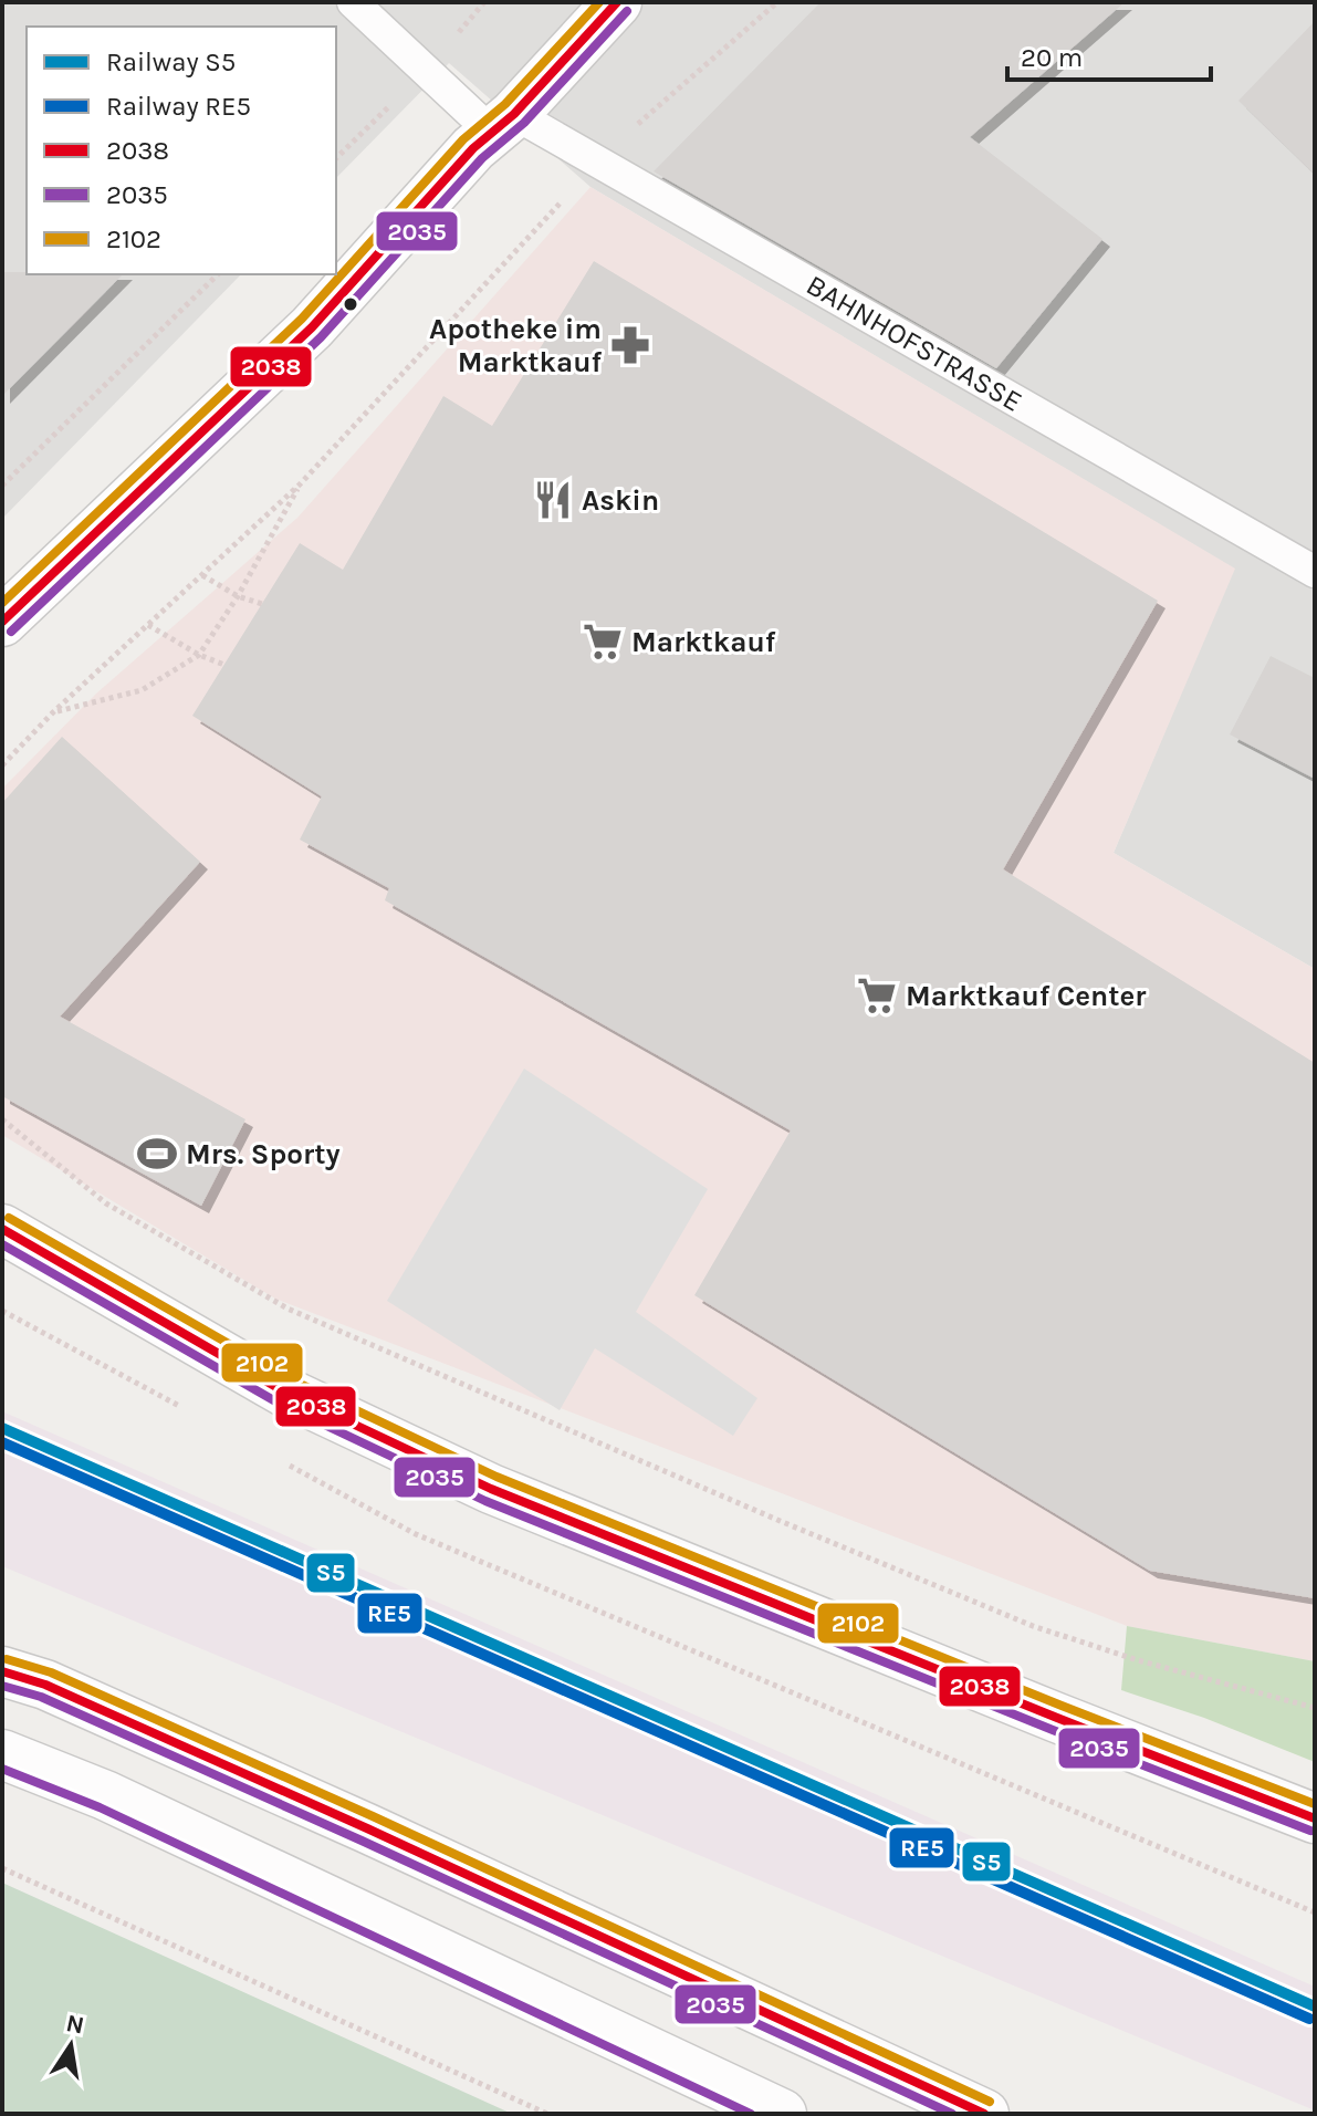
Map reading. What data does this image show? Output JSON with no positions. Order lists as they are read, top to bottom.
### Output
{
  "streets": {
    "lane": ["BAHNHOFSTRASSE"]
  },
  "places": {
    "pharmacy": ["Apotheke im Marktkauf"],
    "restaurant": ["Askin"],
    "supermarket": ["Marktkauf", "Marktkauf Center"],
    "sports": ["Mrs. Sporty"]
  },
  "lines": [
    "transit line 2038",
    "transit line 2102",
    "transit line 2035",
    "rail line S5",
    "rail line RE5"
  ],
  "legend": [
    "Railway S5",
    "Railway RE5",
    "2038",
    "2035",
    "2102"
  ],
  "scale_bar": "20 m",
  "north": "top"
}
